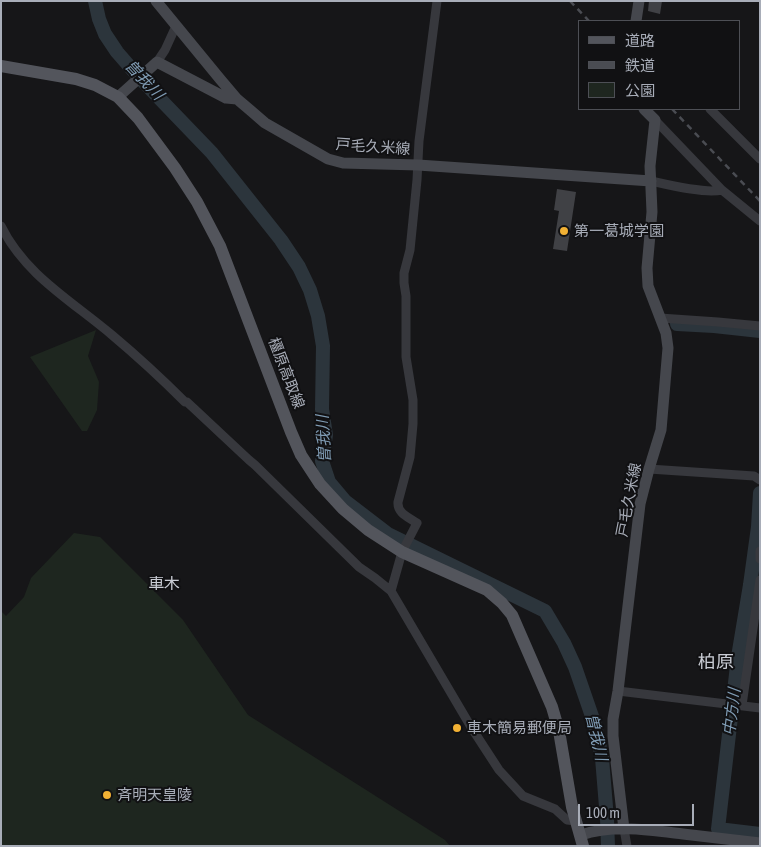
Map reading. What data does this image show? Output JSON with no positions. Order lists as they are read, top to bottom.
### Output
{
  "streets": {
    "main road": ["戸毛久米線", "橿原高取線"]
  },
  "districts": ["車木", "柏原"],
  "water": ["曽我川", "中方川"],
  "places": ["第一葛城学園", "車木簡易郵便局", "斉明天皇陵"],
  "legend": ["道路", "鉄道", "公園"],
  "scale_bar": "100 m"
}
